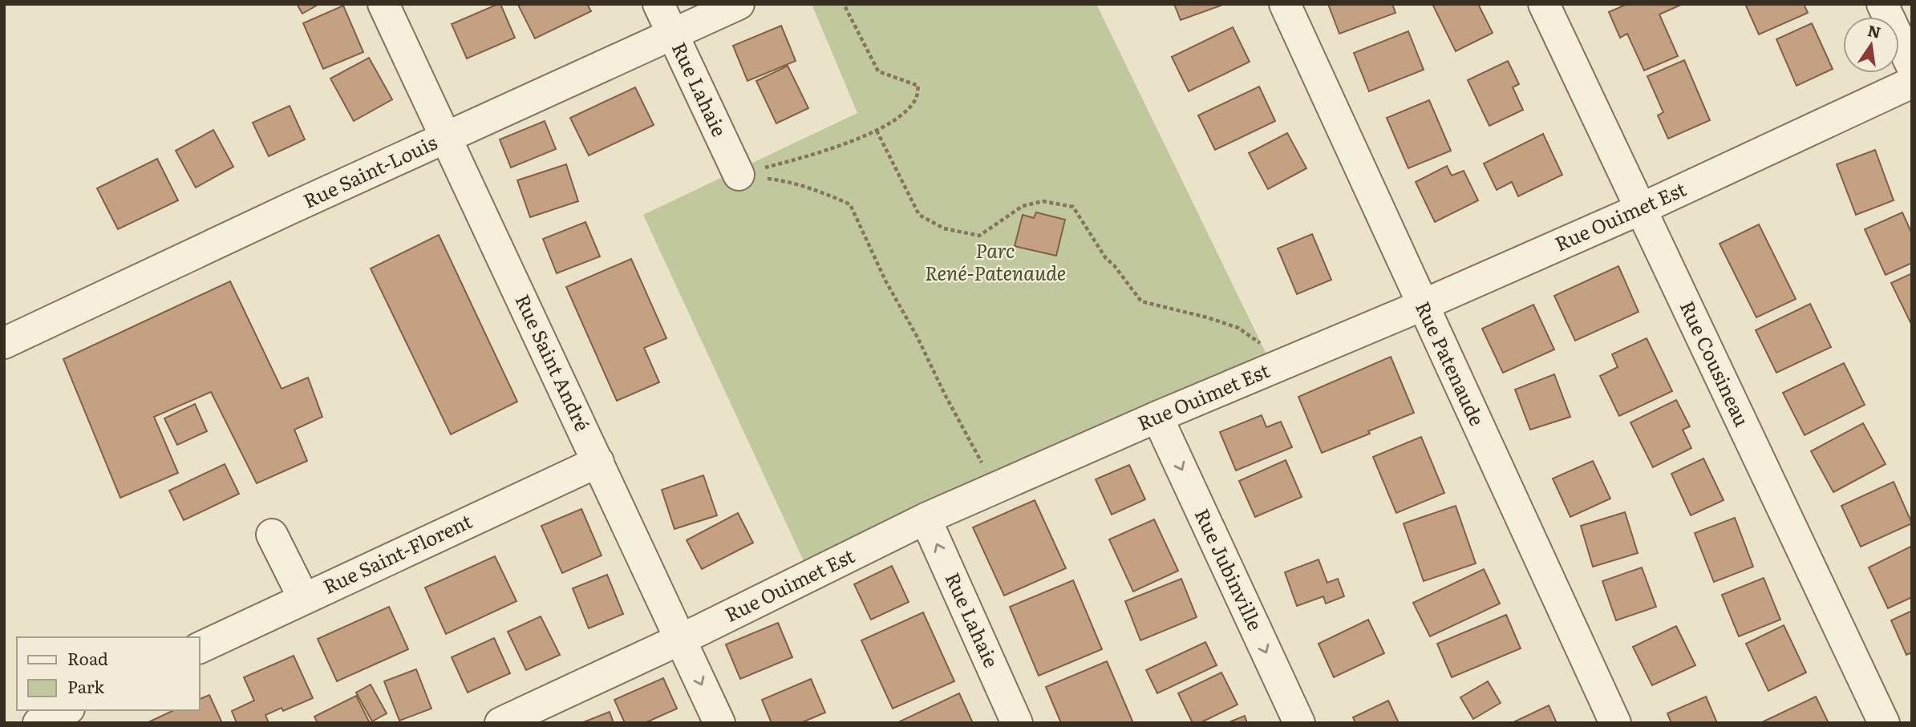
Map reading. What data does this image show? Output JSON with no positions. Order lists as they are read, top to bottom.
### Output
{
  "streets": {
    "street": [
      "Rue Lahaie",
      "Rue Saint-Louis",
      "Rue Ouimet Est",
      "Rue Saint André",
      "Rue Patenaude",
      "Rue Cousineau",
      "Rue Saint-Florent",
      "Rue Jubinville"
    ]
  },
  "crossings": [
    ["Rue Lahaie", "Rue Saint-Louis"],
    ["Rue Lahaie", "Rue Ouimet Est"],
    ["Rue Saint-Louis", "Rue Saint André"],
    ["Rue Ouimet Est", "Rue Saint André"],
    ["Rue Ouimet Est", "Rue Patenaude"],
    ["Rue Ouimet Est", "Rue Cousineau"],
    ["Rue Ouimet Est", "Rue Jubinville"],
    ["Rue Saint André", "Rue Saint-Florent"]
  ],
  "one_way": ["Rue Lahaie", "Rue Jubinville"],
  "parks": ["Parc René-Patenaude"],
  "legend": ["Road", "Park"],
  "north": "top"
}
